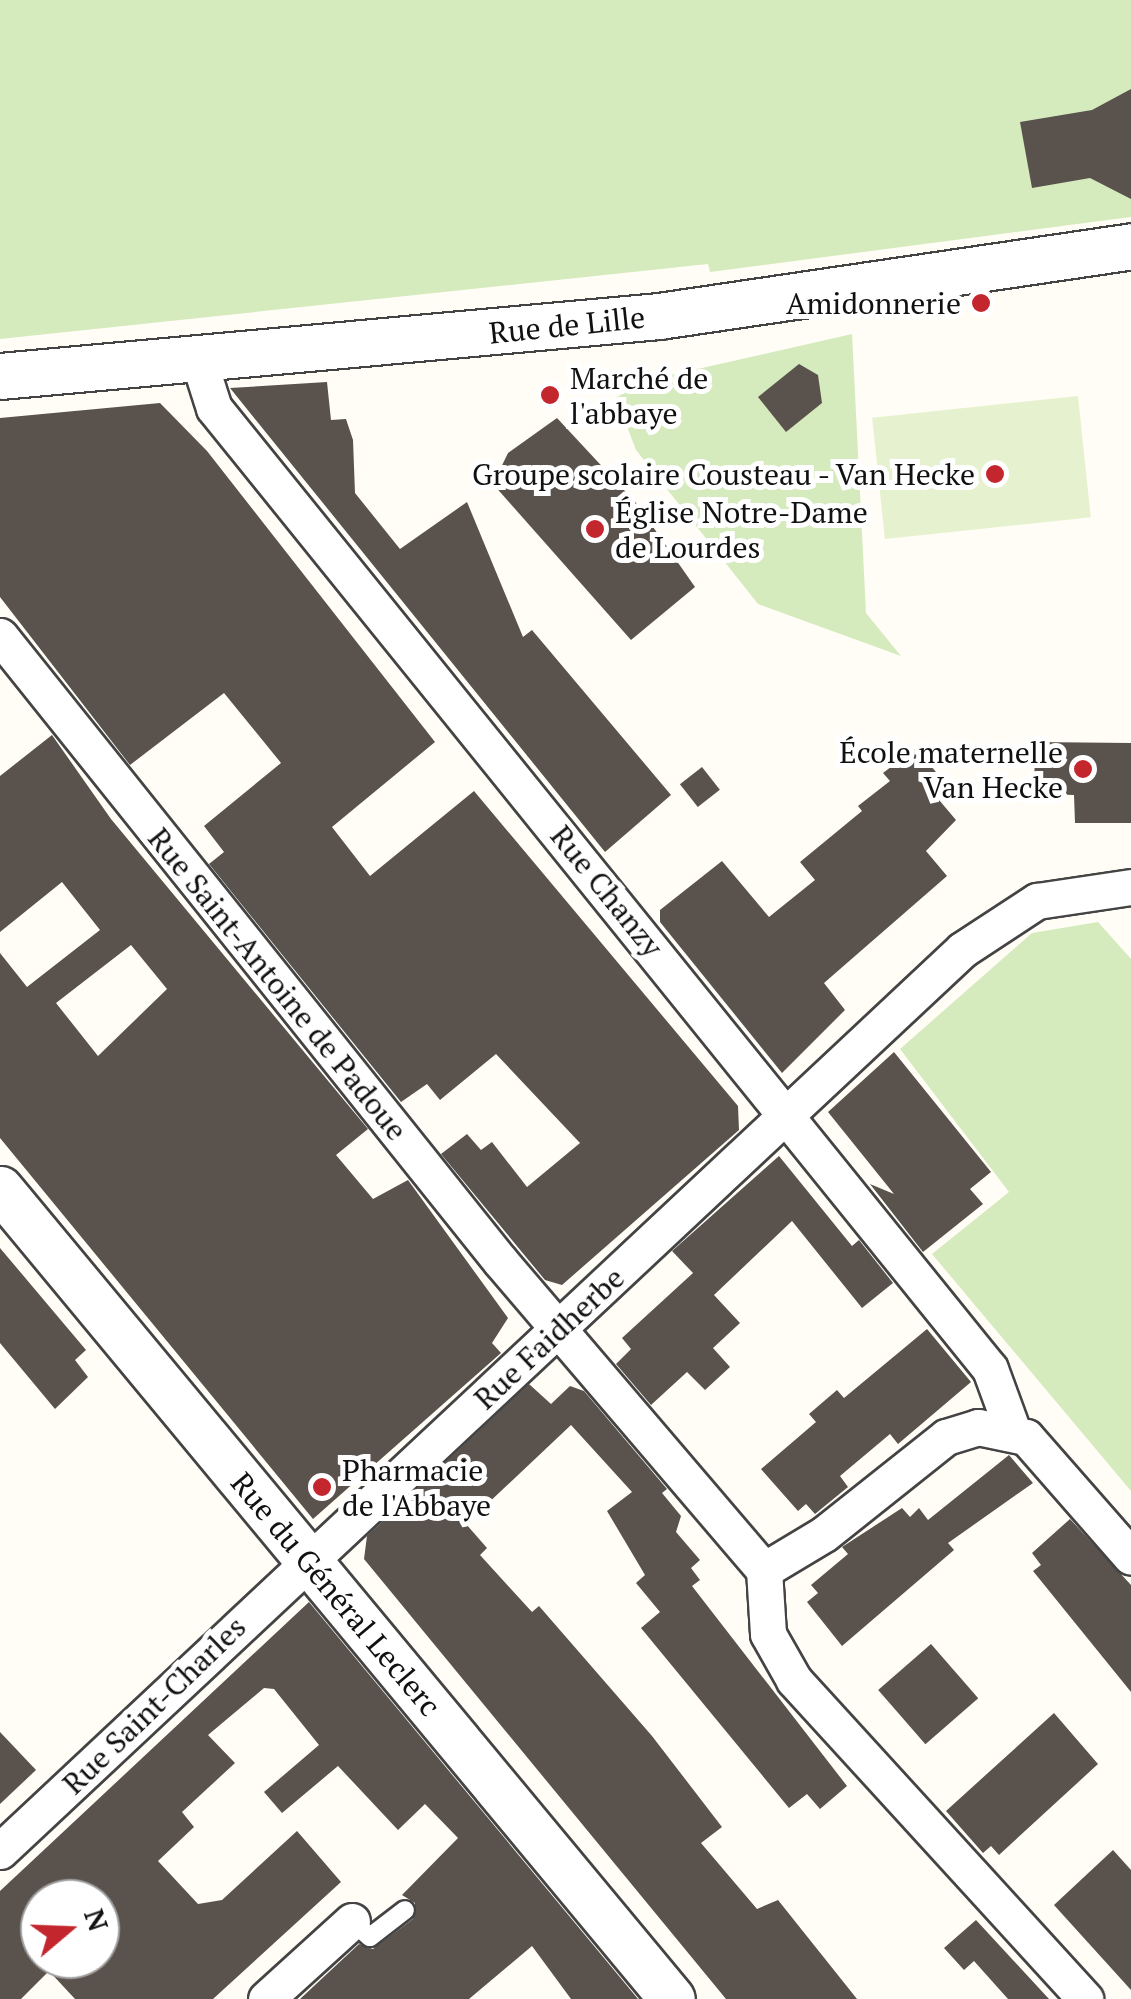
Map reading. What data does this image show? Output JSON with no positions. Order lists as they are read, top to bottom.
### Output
{
  "streets": {
    "street": [
      "Rue de Lille",
      "Rue Chanzy",
      "Rue Saint-Antoine de Padoue",
      "Rue Faidherbe",
      "Rue du Général Leclerc",
      "Rue Saint-Charles"
    ]
  },
  "crossings": [
    ["Rue de Lille", "Rue Chanzy"],
    ["Rue Chanzy", "Rue Faidherbe"],
    ["Rue Saint-Antoine de Padoue", "Rue Faidherbe"],
    ["Rue Faidherbe", "Rue du Général Leclerc"],
    ["Rue Faidherbe", "Rue Saint-Charles"],
    ["Rue du Général Leclerc", "Rue Saint-Charles"]
  ],
  "places": [
    "Amidonnerie",
    "Marché de l'abbaye",
    "Groupe scolaire Cousteau - Van Hecke",
    "Église Notre-Dame de Lourdes",
    "École maternelle Van Hecke",
    "Pharmacie de l'Abbaye"
  ],
  "north": "right"
}
